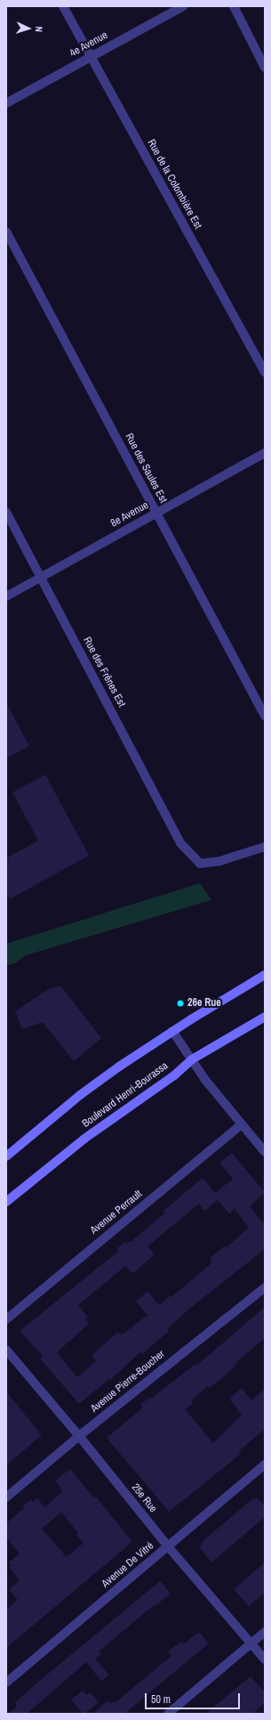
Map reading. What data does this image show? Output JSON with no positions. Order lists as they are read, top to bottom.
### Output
{
  "streets": {
    "main road": ["Boulevard Henri-Bourassa"],
    "street": [
      "4e Avenue",
      "Rue de la Colombière Est",
      "Rue des Saules Est",
      "8e Avenue",
      "Rue des Frênes Est",
      "Avenue Perrault",
      "Avenue Pierre-Boucher",
      "25e Rue",
      "Avenue De Vitré"
    ]
  },
  "crossings": [
    ["4e Avenue", "Rue de la Colombière Est"],
    ["Rue des Saules Est", "8e Avenue"],
    ["8e Avenue", "Rue des Frênes Est"],
    ["Avenue Pierre-Boucher", "25e Rue"],
    ["25e Rue", "Avenue De Vitré"]
  ],
  "places": ["26e Rue"],
  "scale_bar": "50 m",
  "north": "right"
}
